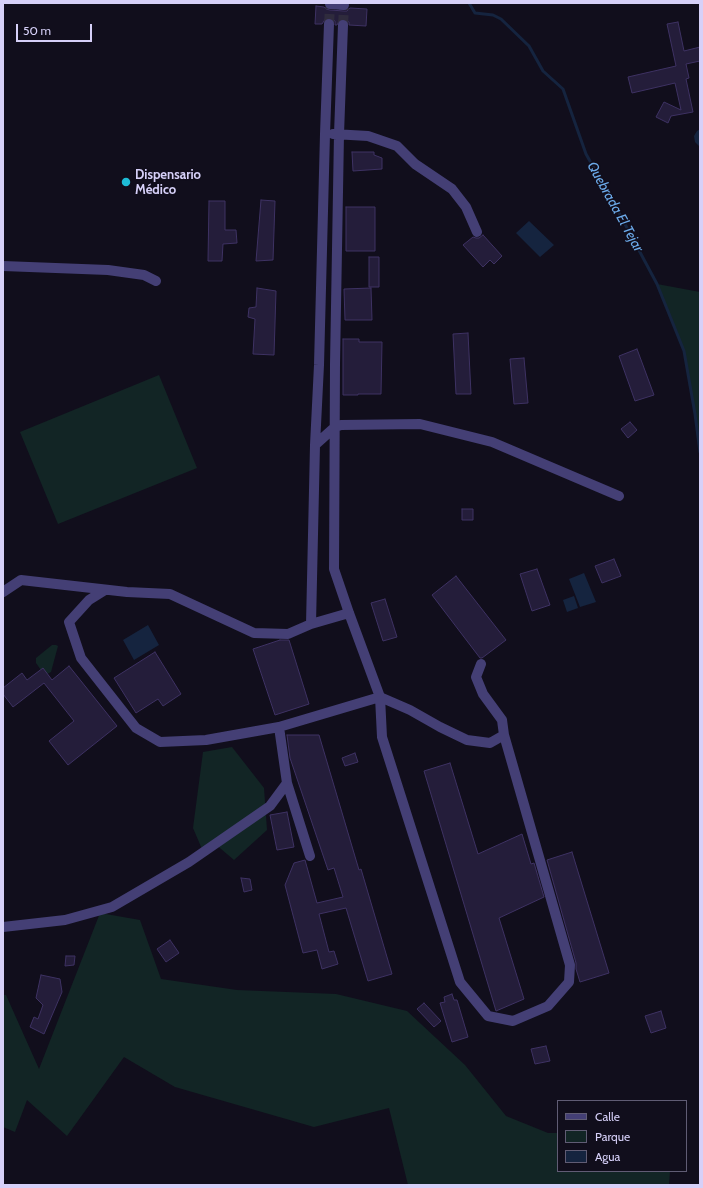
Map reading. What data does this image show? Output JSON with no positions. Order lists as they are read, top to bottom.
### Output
{
  "water": ["Quebrada El Tejar"],
  "places": ["Dispensario Médico"],
  "legend": ["Calle", "Parque", "Agua"],
  "scale_bar": "50 m"
}
